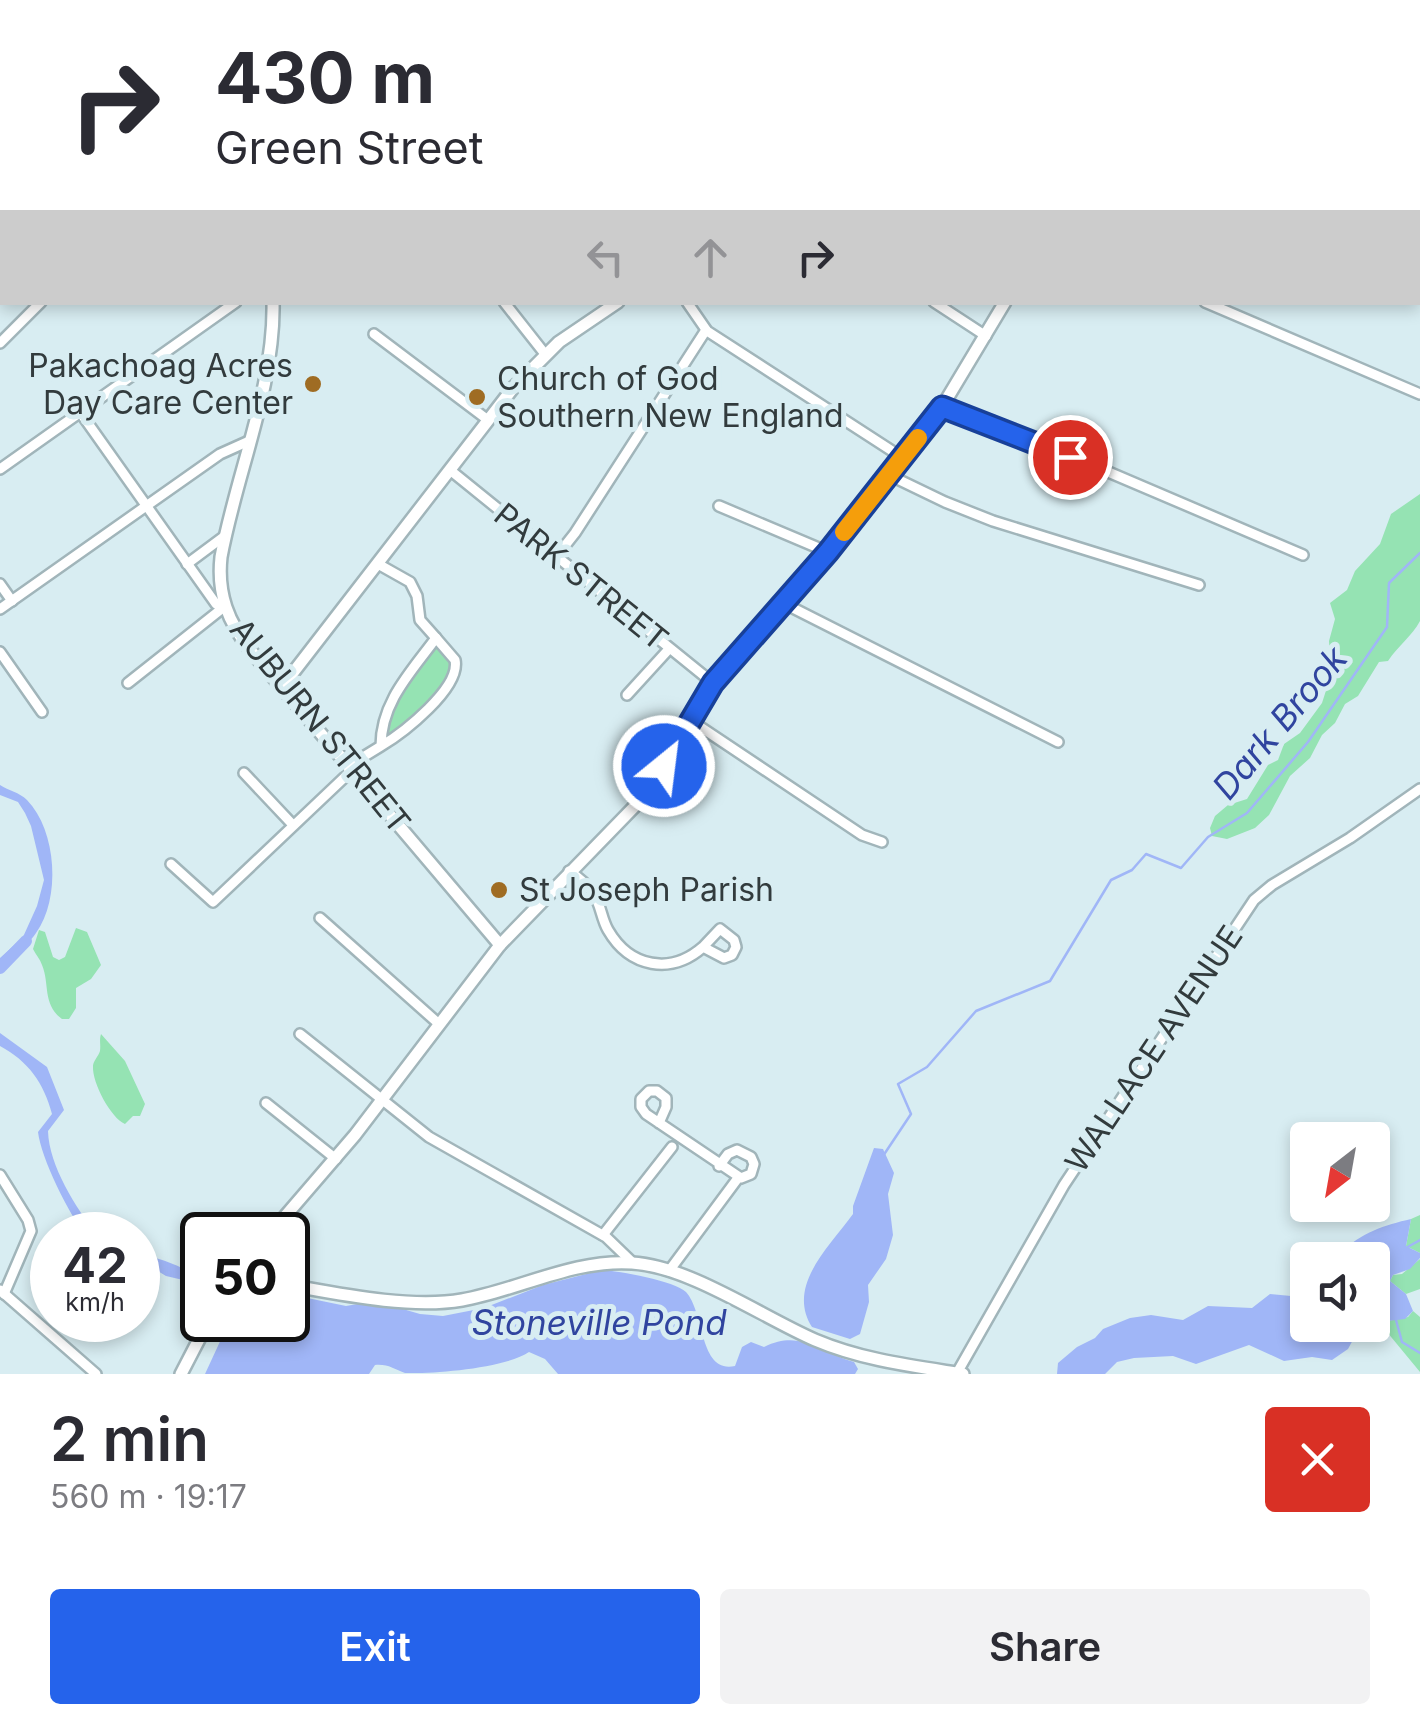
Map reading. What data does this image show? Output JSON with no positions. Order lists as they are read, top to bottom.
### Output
{
  "streets": {
    "main road": ["AUBURN STREET"],
    "street": ["PARK STREET", "WALLACE AVENUE"]
  },
  "water": ["Dark Brook", "Stoneville Pond"],
  "places": ["Pakachoag Acres Day Care Center", "Church of God Southern New England", "St Joseph Parish"],
  "north": "bottom left",
  "page": {
    "turn": ["430 m", "Green Street"],
    "speed": "42 km/h",
    "limit": "50",
    "heading": ["2 min", "560 m · 19:17"],
    "buttons": ["Exit", "Share"]
  }
}
